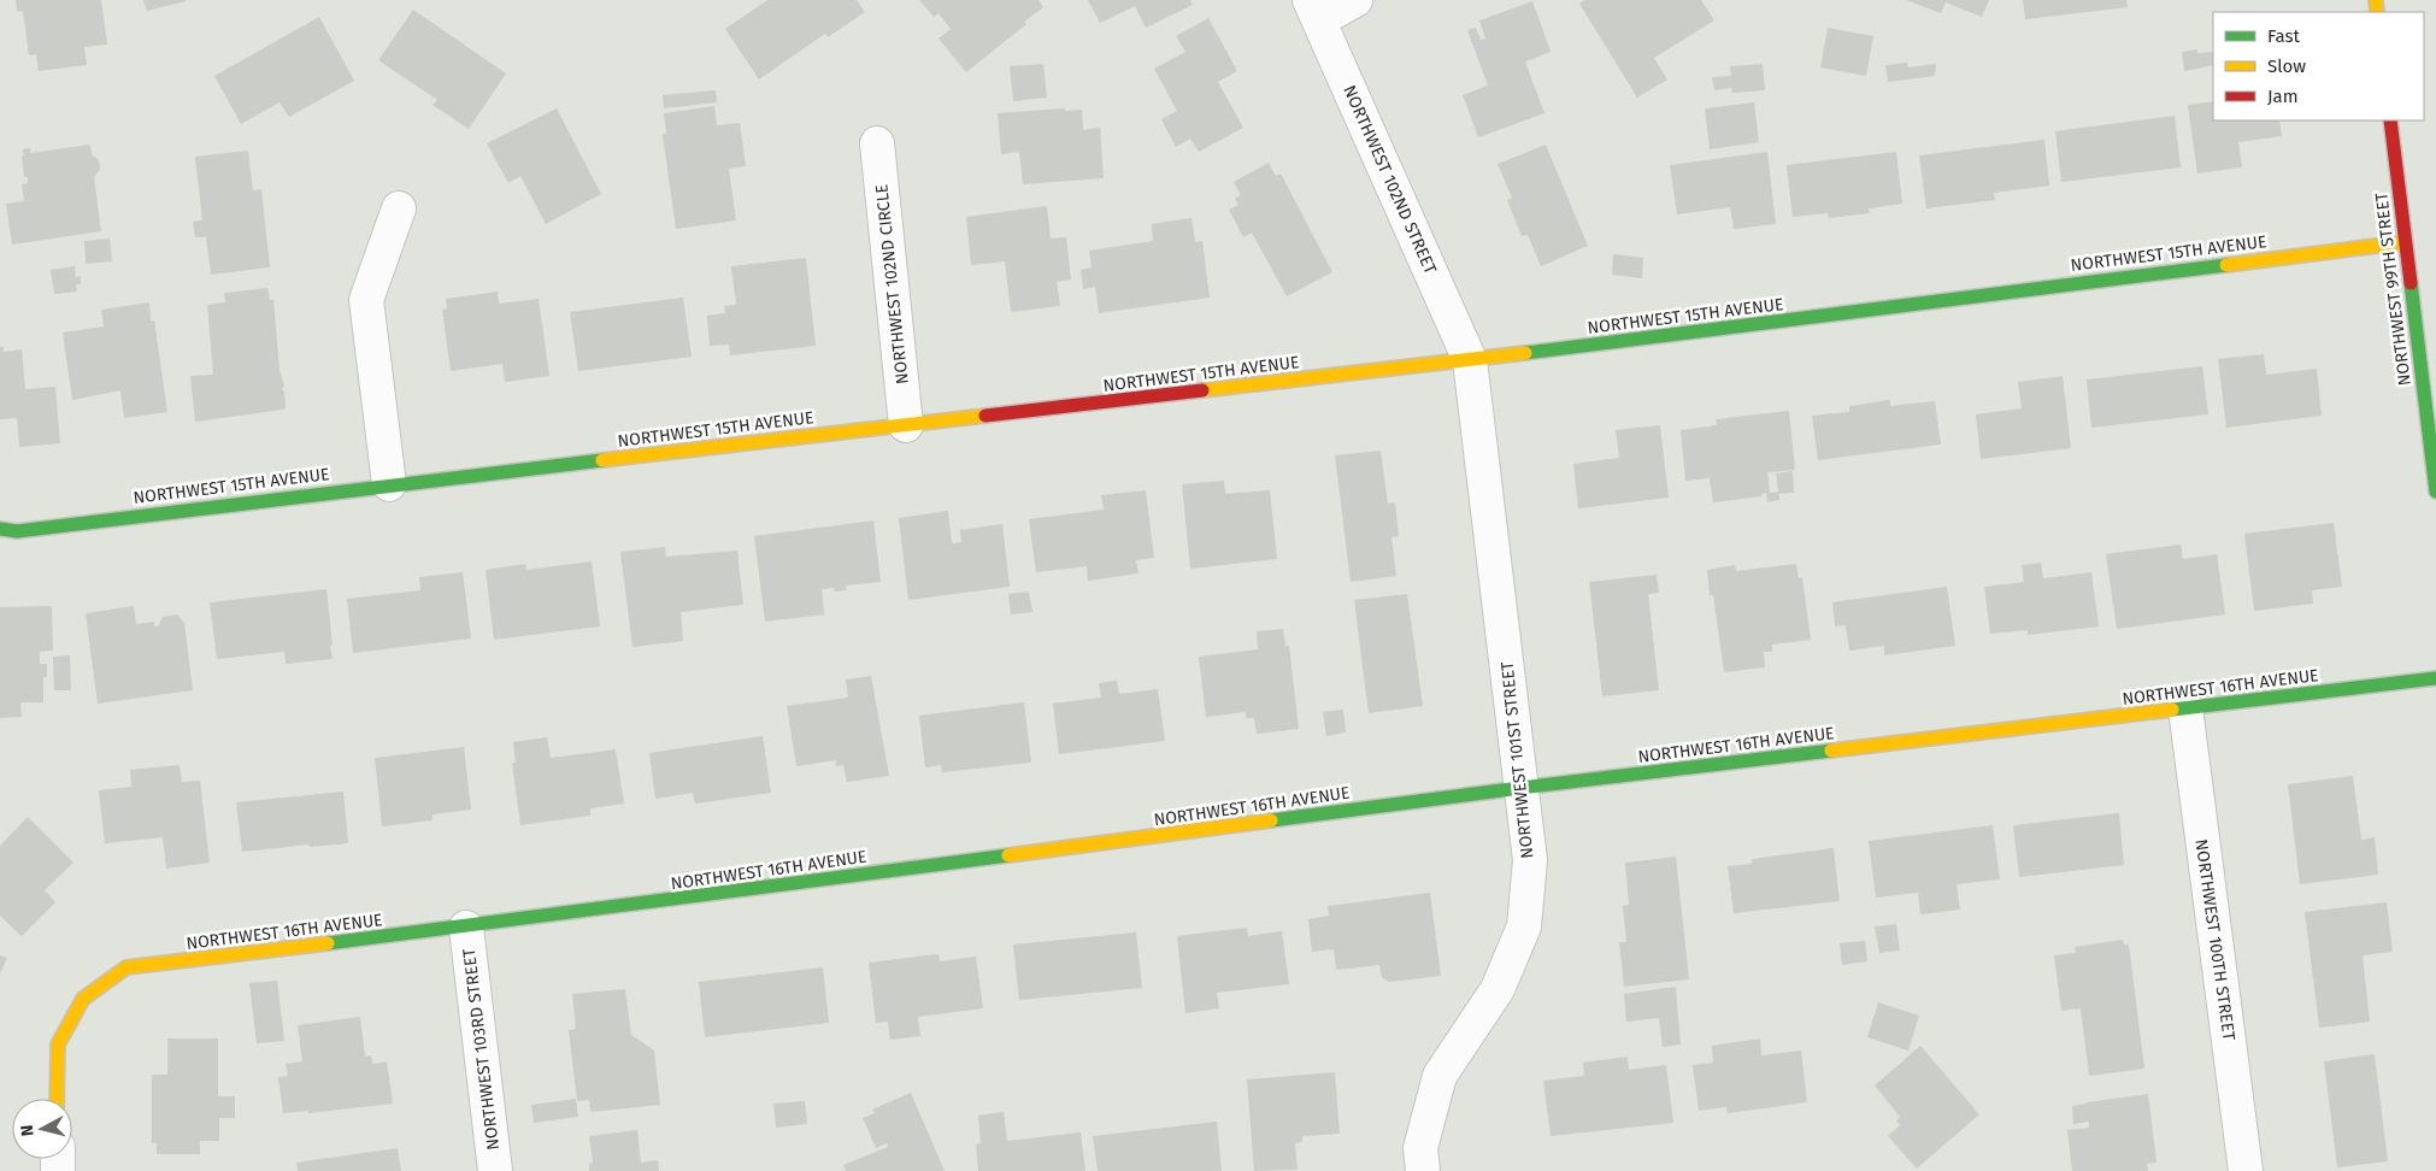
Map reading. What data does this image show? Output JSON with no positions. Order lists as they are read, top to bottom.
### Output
{
  "streets": {
    "street": [
      "NORTHWEST 102ND STREET",
      "NORTHWEST 15TH AVENUE",
      "NORTHWEST 102ND CIRCLE",
      "NORTHWEST 99TH STREET",
      "NORTHWEST 16TH AVENUE",
      "NORTHWEST 101ST STREET",
      "NORTHWEST 100TH STREET",
      "NORTHWEST 103RD STREET"
    ]
  },
  "crossings": [
    ["NORTHWEST 102ND STREET", "NORTHWEST 15TH AVENUE"],
    ["NORTHWEST 102ND STREET", "NORTHWEST 101ST STREET"],
    ["NORTHWEST 15TH AVENUE", "NORTHWEST 102ND CIRCLE"],
    ["NORTHWEST 15TH AVENUE", "NORTHWEST 99TH STREET"],
    ["NORTHWEST 15TH AVENUE", "NORTHWEST 101ST STREET"],
    ["NORTHWEST 16TH AVENUE", "NORTHWEST 101ST STREET"],
    ["NORTHWEST 16TH AVENUE", "NORTHWEST 100TH STREET"],
    ["NORTHWEST 16TH AVENUE", "NORTHWEST 103RD STREET"]
  ],
  "legend": ["Fast", "Slow", "Jam"],
  "north": "left"
}
